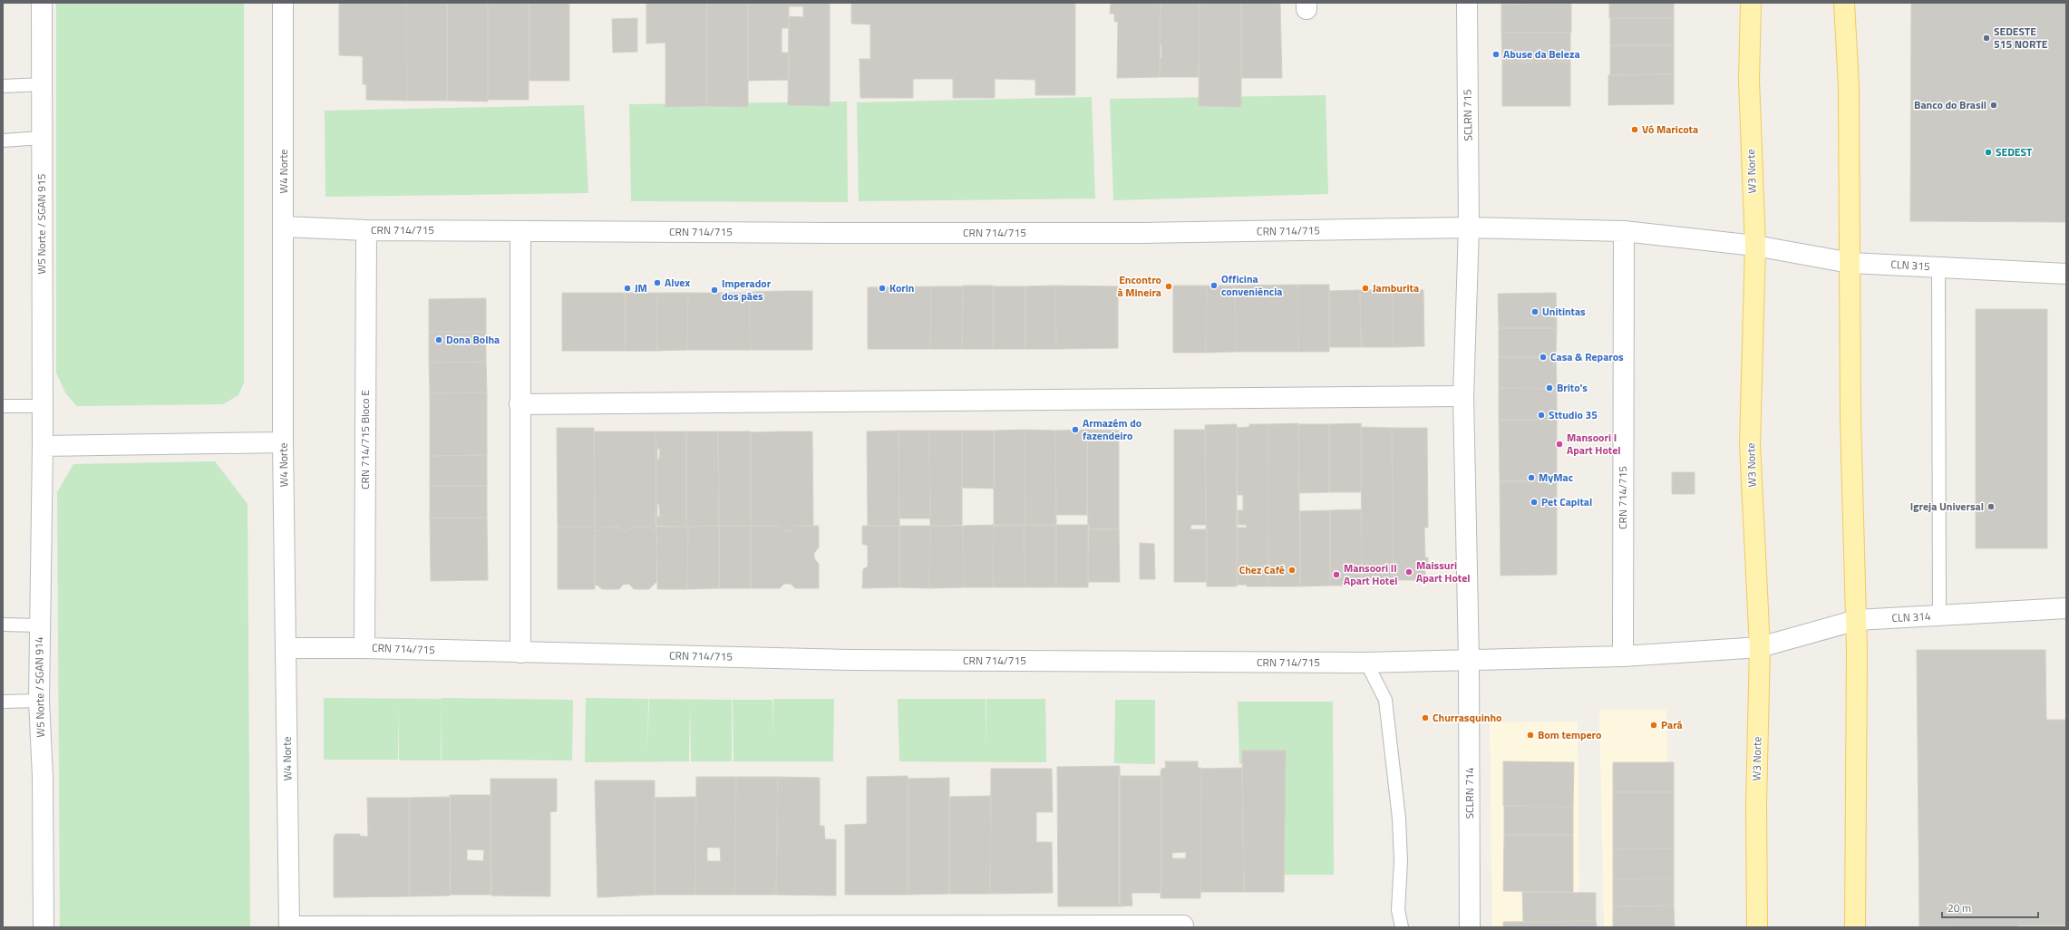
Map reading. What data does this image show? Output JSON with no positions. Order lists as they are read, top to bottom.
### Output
{
  "streets": {
    "main road": ["W3 Norte"],
    "street": [
      "SCLRN 715",
      "W4 Norte",
      "W5 Norte / SGAN 915",
      "CRN 714/715",
      "CLN 315",
      "CRN 714/715 Bloco E",
      "CLN 314",
      "W5 Norte / SGAN 914",
      "SCLRN 714"
    ]
  },
  "crossings": [
    ["SCLRN 715", "CRN 714/715"],
    ["W4 Norte", "CRN 714/715"],
    ["W3 Norte", "CRN 714/715"],
    ["W3 Norte", "CLN 315"],
    ["W3 Norte", "CLN 314"],
    ["W5 Norte / SGAN 915", "W5 Norte / SGAN 914"],
    ["CRN 714/715", "CLN 315"],
    ["CRN 714/715", "CRN 714/715 Bloco E"],
    ["CRN 714/715", "CLN 314"],
    ["CRN 714/715", "SCLRN 714"]
  ],
  "places": [
    "SEDESTE 515 NORTE",
    "Abuse da Beleza",
    "Banco do Brasil",
    "Vó Maricota",
    "SEDEST",
    "Alvex",
    "Officina conveniência",
    "Encontro à Mineira",
    "JM",
    "Korin",
    "Jamburita",
    "Imperador dos pães",
    "Unitintas",
    "Dona Bolha",
    "Casa & Reparos",
    "Brito's",
    "Sttudio 35",
    "Armazém do fazendeiro",
    "Mansoori I Apart Hotel",
    "MyMac",
    "Pet Capital",
    "Igreja Universal",
    "Chez Café",
    "Maissuri Apart Hotel",
    "Mansoori II Apart Hotel",
    "Churrasquinho",
    "Pará",
    "Bom tempero"
  ],
  "scale_bar": "20 m"
}
